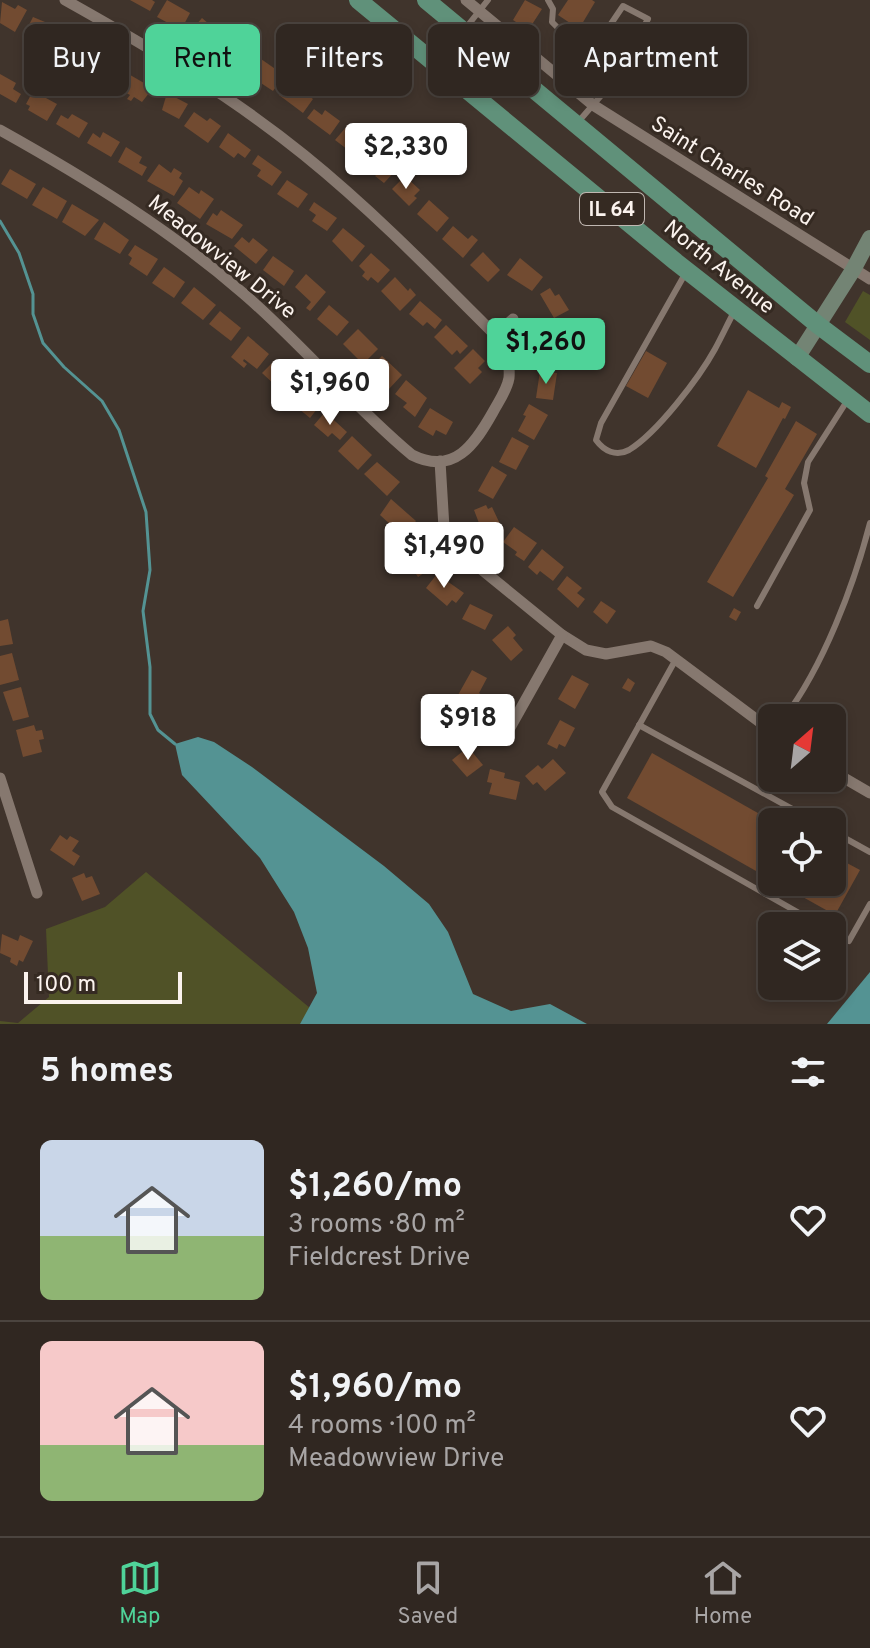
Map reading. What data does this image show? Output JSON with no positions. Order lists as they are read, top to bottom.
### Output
{
  "streets": {
    "main road": ["IL 64", "North Avenue"],
    "street": ["Saint Charles Road", "Meadowview Drive"]
  },
  "scale_bar": "100 m",
  "north": "top right",
  "page": {
    "chip": [
      "Buy",
      "Rent",
      "Filters",
      "New",
      "Apartment"
    ],
    "price": [
      "$2,330",
      "$1,260",
      "$1,960",
      "$1,490",
      "$918"
    ],
    "scale": "100 m",
    "heading": "5 homes",
    "list": [
      {
        "name": "$1,260/mo",
        "note": "3 rooms · 80 m² · Fieldcrest Drive"
      },
      {
        "name": "$1,960/mo",
        "note": "4 rooms · 100 m² · Meadowview Drive"
      }
    ],
    "tabs": ["Map", "Saved", "Home"]
  }
}
